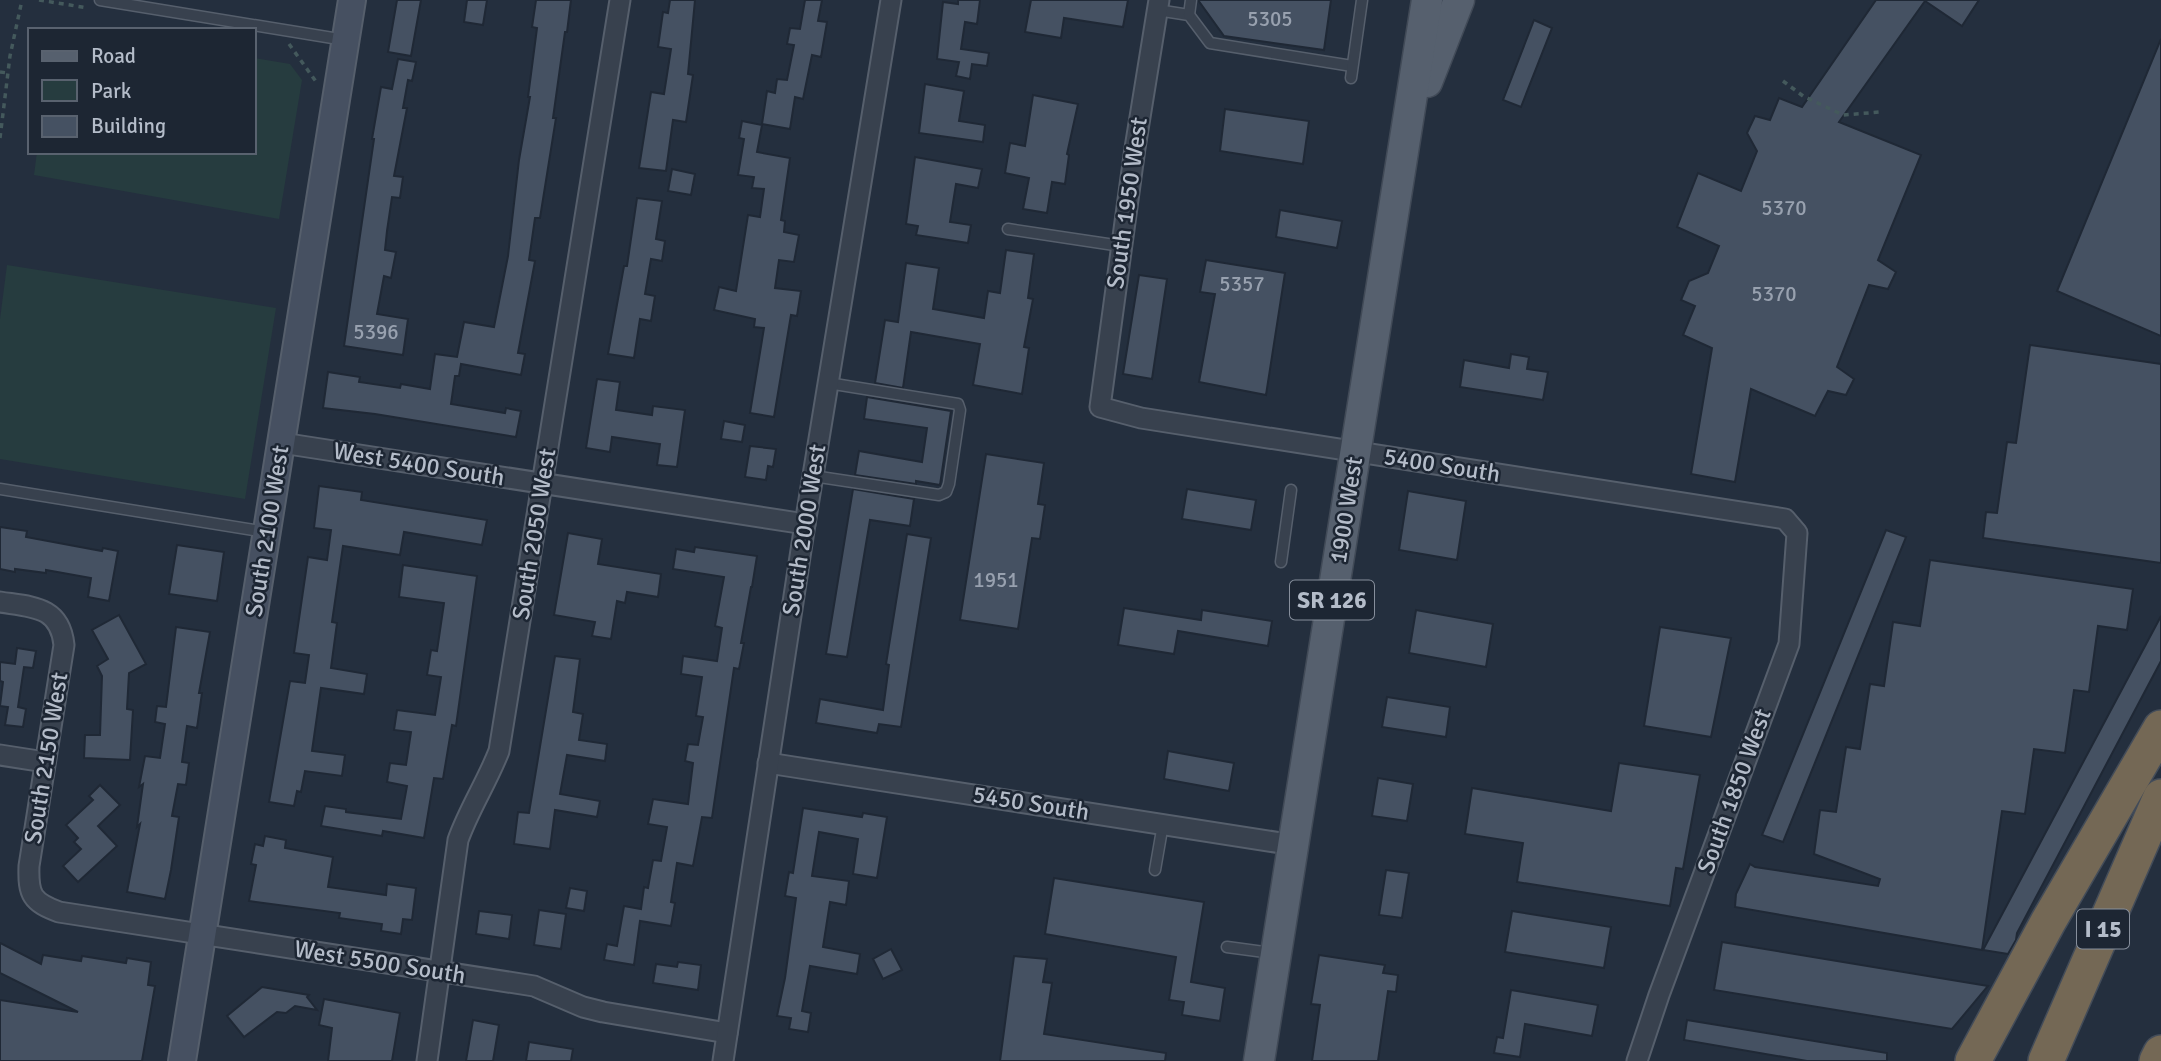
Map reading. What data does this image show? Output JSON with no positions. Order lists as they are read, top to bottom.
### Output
{
  "streets": {
    "highway": ["I 15"],
    "main road": ["1900 West", "SR 126"],
    "street": [
      "South 1950 West",
      "West 5400 South",
      "5400 South",
      "South 2000 West",
      "South 2100 West",
      "South 2050 West",
      "South 2150 West",
      "South 1850 West",
      "5450 South",
      "West 5500 South"
    ]
  },
  "crossings": [
    ["South 1950 West", "5400 South"],
    ["West 5400 South", "South 2000 West"],
    ["West 5400 South", "South 2100 West"],
    ["West 5400 South", "South 2050 West"],
    ["5400 South", "1900 West"],
    ["5400 South", "South 1850 West"],
    ["1900 West", "5450 South"],
    ["South 2000 West", "5450 South"],
    ["South 2000 West", "West 5500 South"],
    ["South 2100 West", "West 5500 South"],
    ["South 2050 West", "West 5500 South"],
    ["South 2150 West", "West 5500 South"]
  ],
  "house_numbers": [
    "5305",
    "5370",
    "5357",
    "5370",
    "5396",
    "1951"
  ],
  "legend": ["Road", "Park", "Building"]
}
